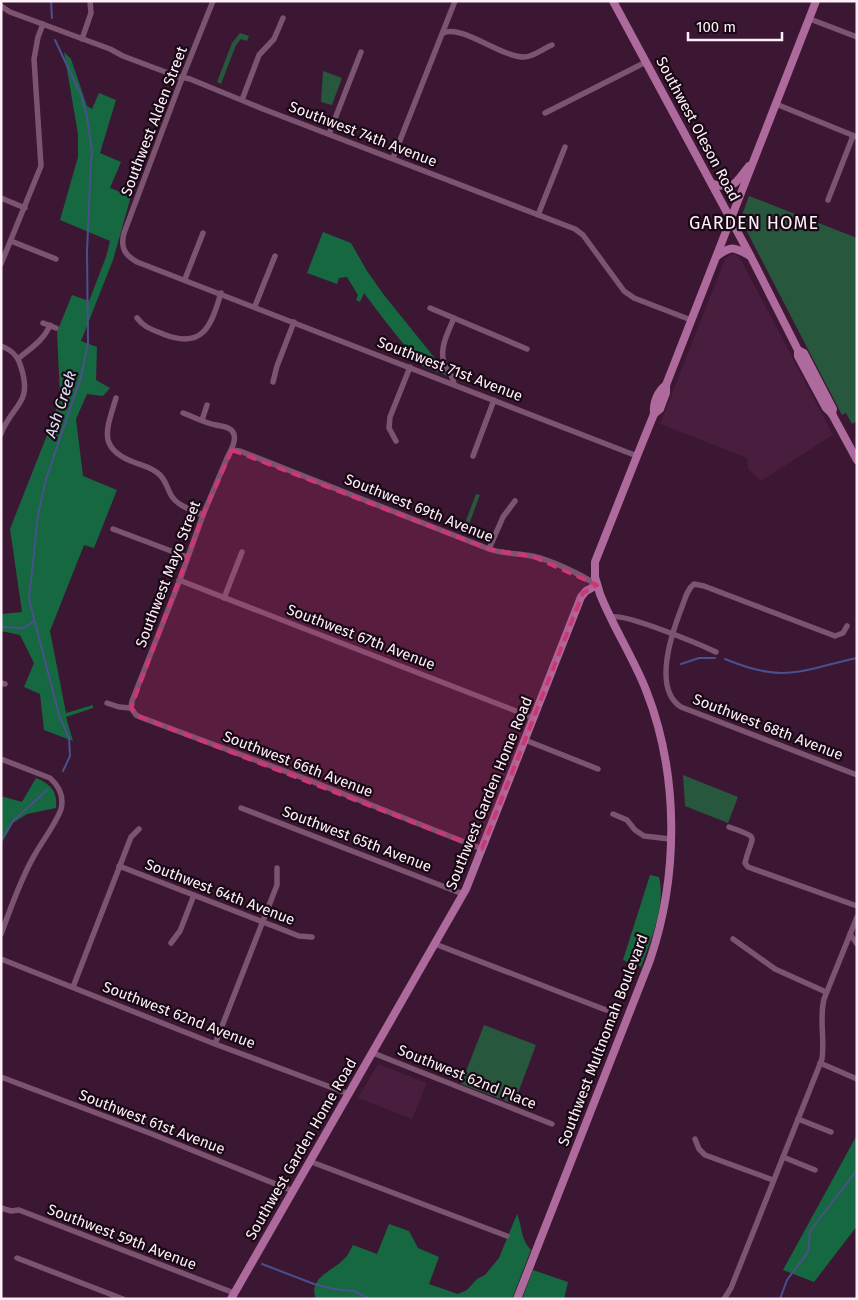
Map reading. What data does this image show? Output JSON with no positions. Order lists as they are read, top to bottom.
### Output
{
  "streets": {
    "main road": ["Southwest Oleson Road", "Southwest Garden Home Road", "Southwest Multnomah Boulevard"],
    "street": [
      "Southwest Alden Street",
      "Southwest 74th Avenue",
      "Southwest 71st Avenue",
      "Southwest 69th Avenue",
      "Southwest Mayo Street",
      "Southwest 67th Avenue",
      "Southwest 68th Avenue",
      "Southwest 66th Avenue",
      "Southwest 65th Avenue",
      "Southwest 64th Avenue",
      "Southwest 62nd Avenue",
      "Southwest 62nd Place",
      "Southwest 61st Avenue",
      "Southwest 59th Avenue"
    ]
  },
  "crossings": [
    ["Southwest Alden Street", "Southwest 74th Avenue"],
    ["Southwest Alden Street", "Southwest 71st Avenue"],
    ["Southwest 69th Avenue", "Southwest Mayo Street"],
    ["Southwest 69th Avenue", "Southwest Garden Home Road"],
    ["Southwest 69th Avenue", "Southwest Multnomah Boulevard"],
    ["Southwest Mayo Street", "Southwest 67th Avenue"],
    ["Southwest Mayo Street", "Southwest 66th Avenue"],
    ["Southwest 67th Avenue", "Southwest Garden Home Road"],
    ["Southwest 66th Avenue", "Southwest Garden Home Road"],
    ["Southwest Garden Home Road", "Southwest 65th Avenue"],
    ["Southwest Garden Home Road", "Southwest 62nd Avenue"],
    ["Southwest Garden Home Road", "Southwest Multnomah Boulevard"],
    ["Southwest Garden Home Road", "Southwest 62nd Place"],
    ["Southwest Garden Home Road", "Southwest 61st Avenue"],
    ["Southwest Garden Home Road", "Southwest 59th Avenue"]
  ],
  "districts": ["GARDEN HOME"],
  "water": ["Ash Creek"],
  "scale_bar": "100 m"
}
